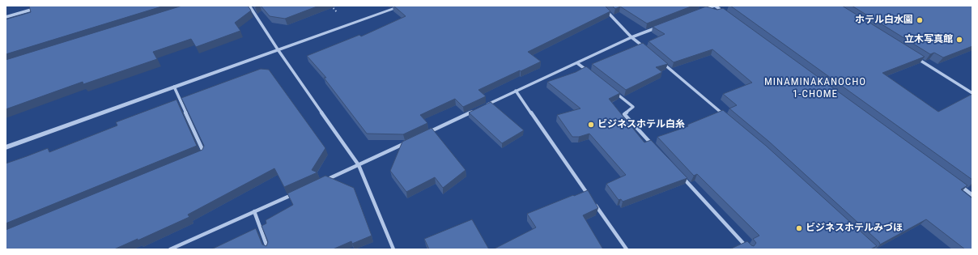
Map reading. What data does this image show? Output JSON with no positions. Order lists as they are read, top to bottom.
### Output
{
  "districts": ["MINAMINAKANOCHO 1-CHOME"],
  "places": [
    "ホテル白水園",
    "立木写真館",
    "ビジネスホテル白糸",
    "ビジネスホテルみづほ"
  ]
}
